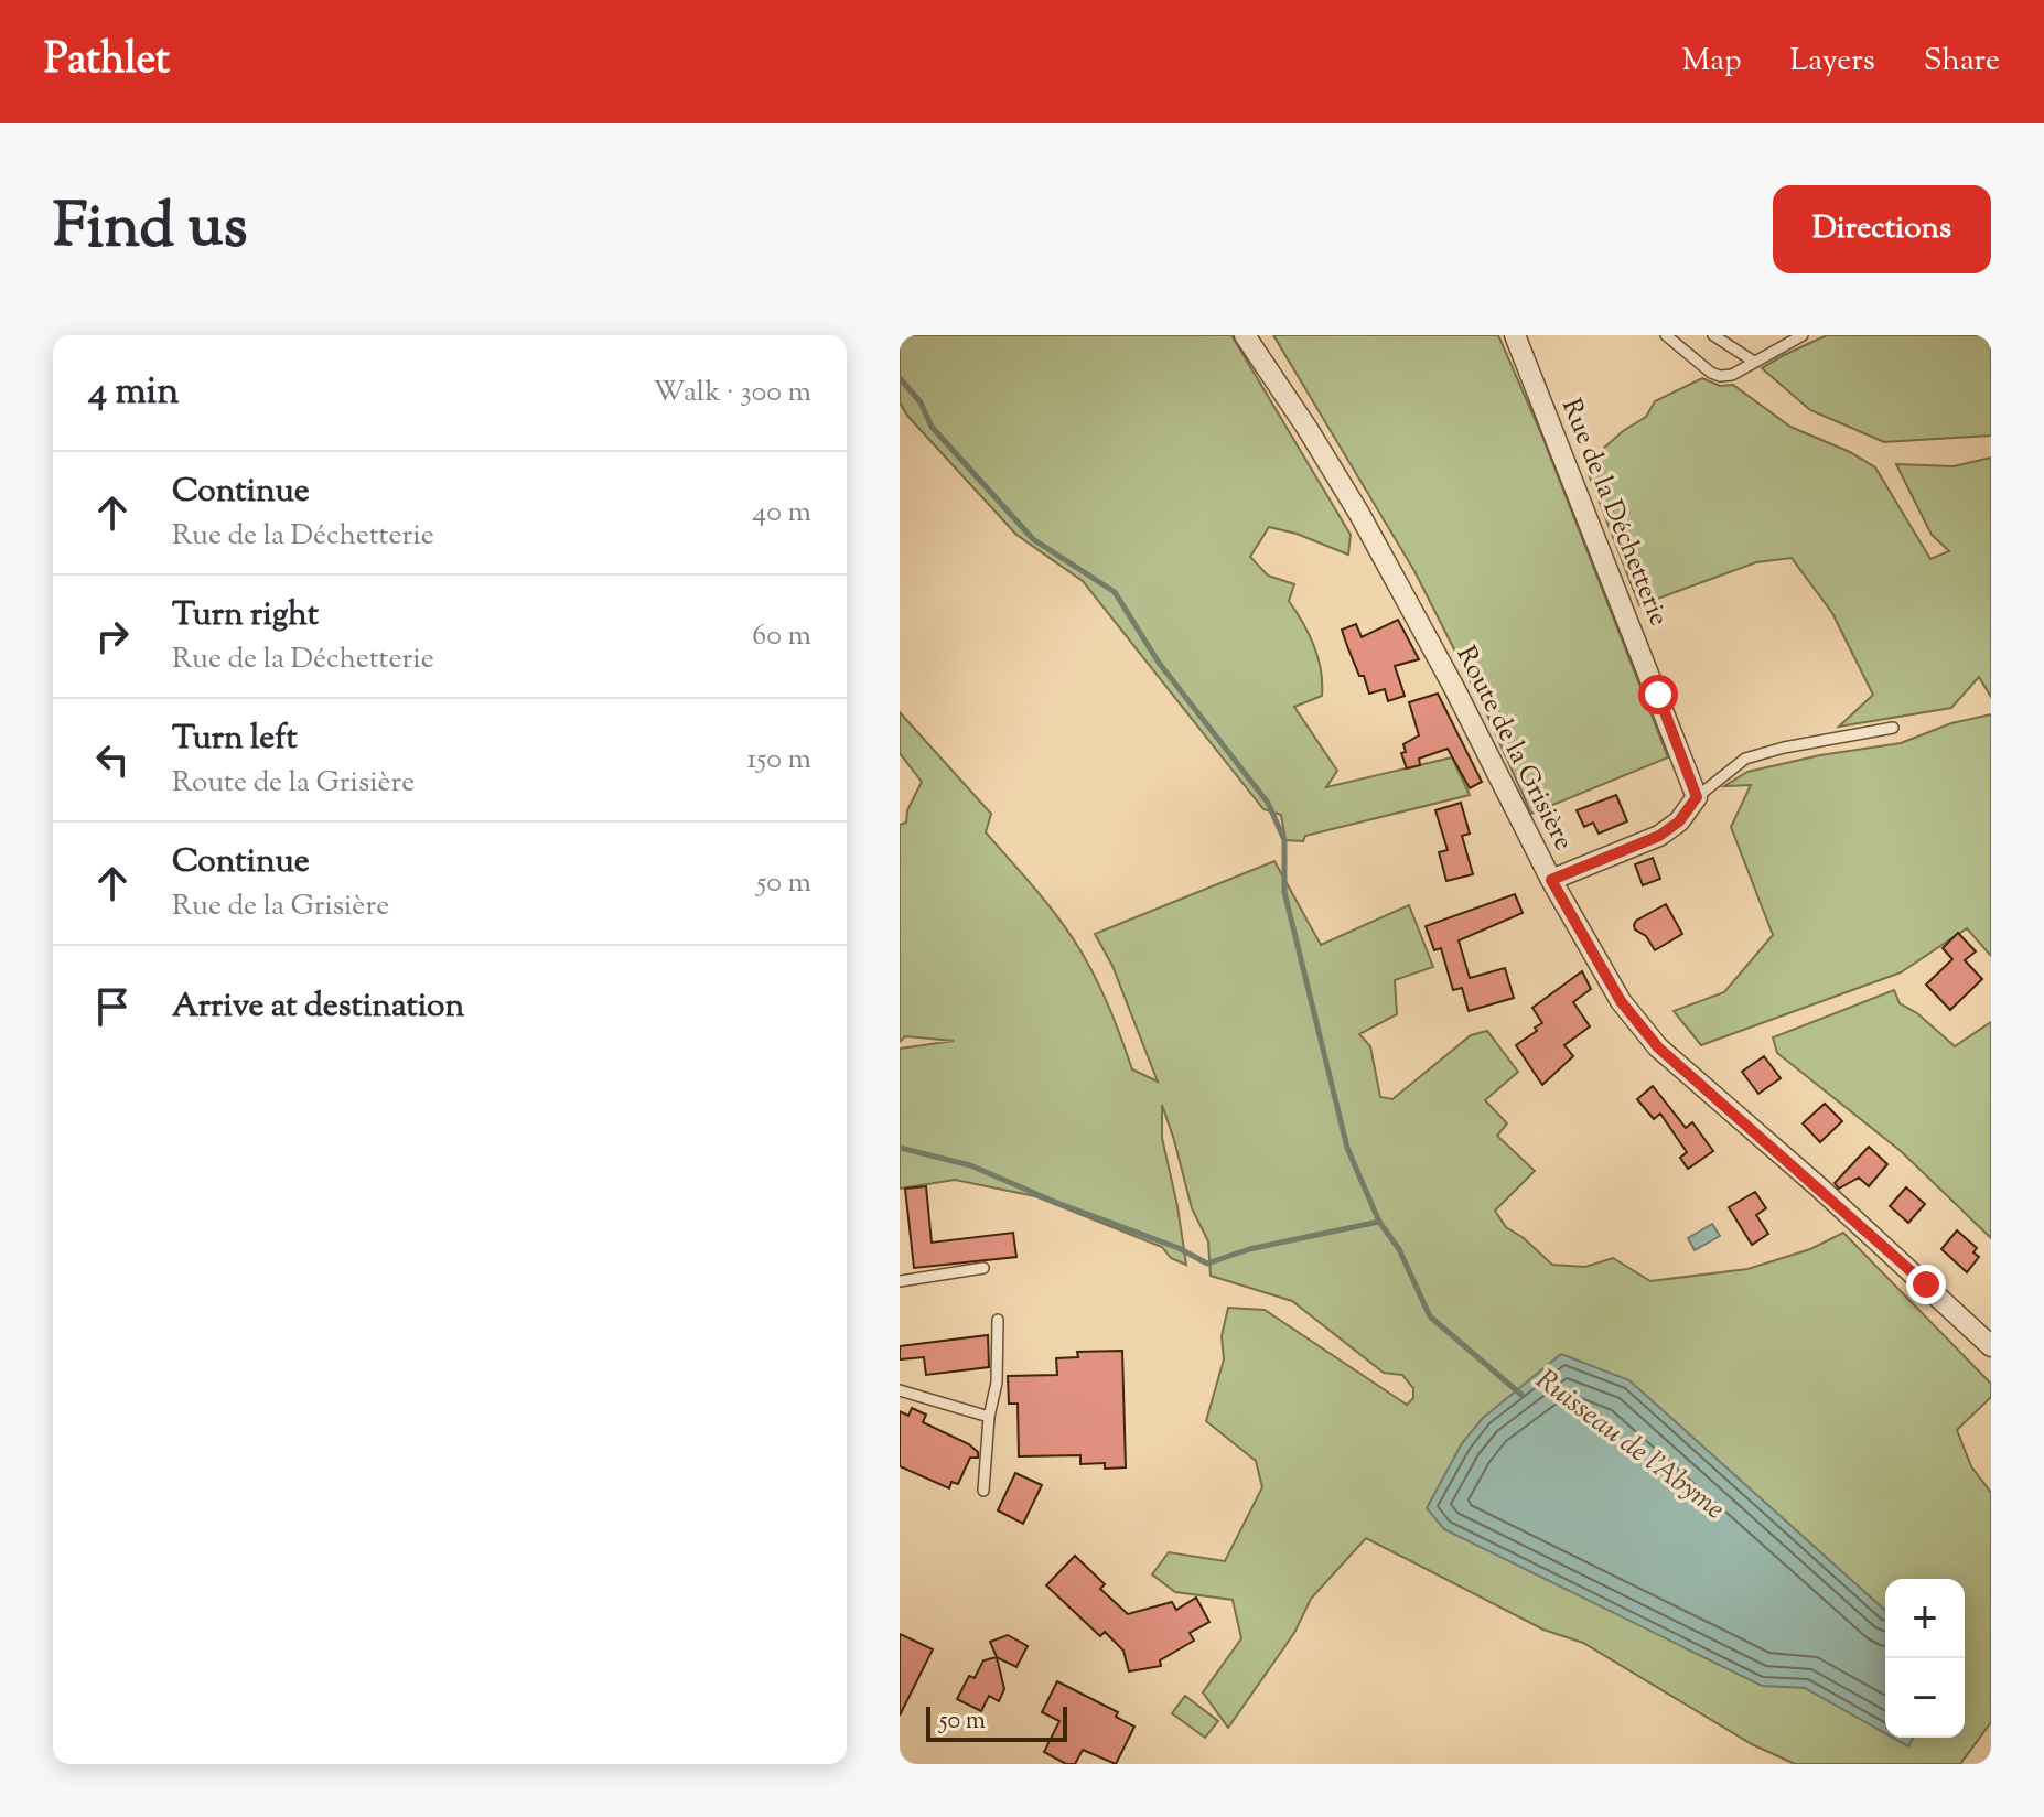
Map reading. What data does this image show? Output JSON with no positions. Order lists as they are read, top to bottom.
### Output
{
  "streets": {
    "street": ["Rue de la Déchetterie", "Route de la Grisière"]
  },
  "water": ["Ruisseau de l'Abyme"],
  "scale_bar": "50 m",
  "page": {
    "header": "Pathlet",
    "nav": ["Map", "Layers", "Share"],
    "title": "Find us",
    "buttons": "Directions",
    "heading": ["4 min", "Walk · 300 m"],
    "list": [
      ["Continue", "Rue de la Déchetterie", "40 m"],
      ["Turn right", "Rue de la Déchetterie", "60 m"],
      ["Turn left", "Route de la Grisière", "150 m"],
      ["Continue", "Rue de la Grisière", "50 m"],
      "Arrive at destination"
    ],
    "map_buttons": ["+", "−"],
    "scale": "50 m"
  }
}
